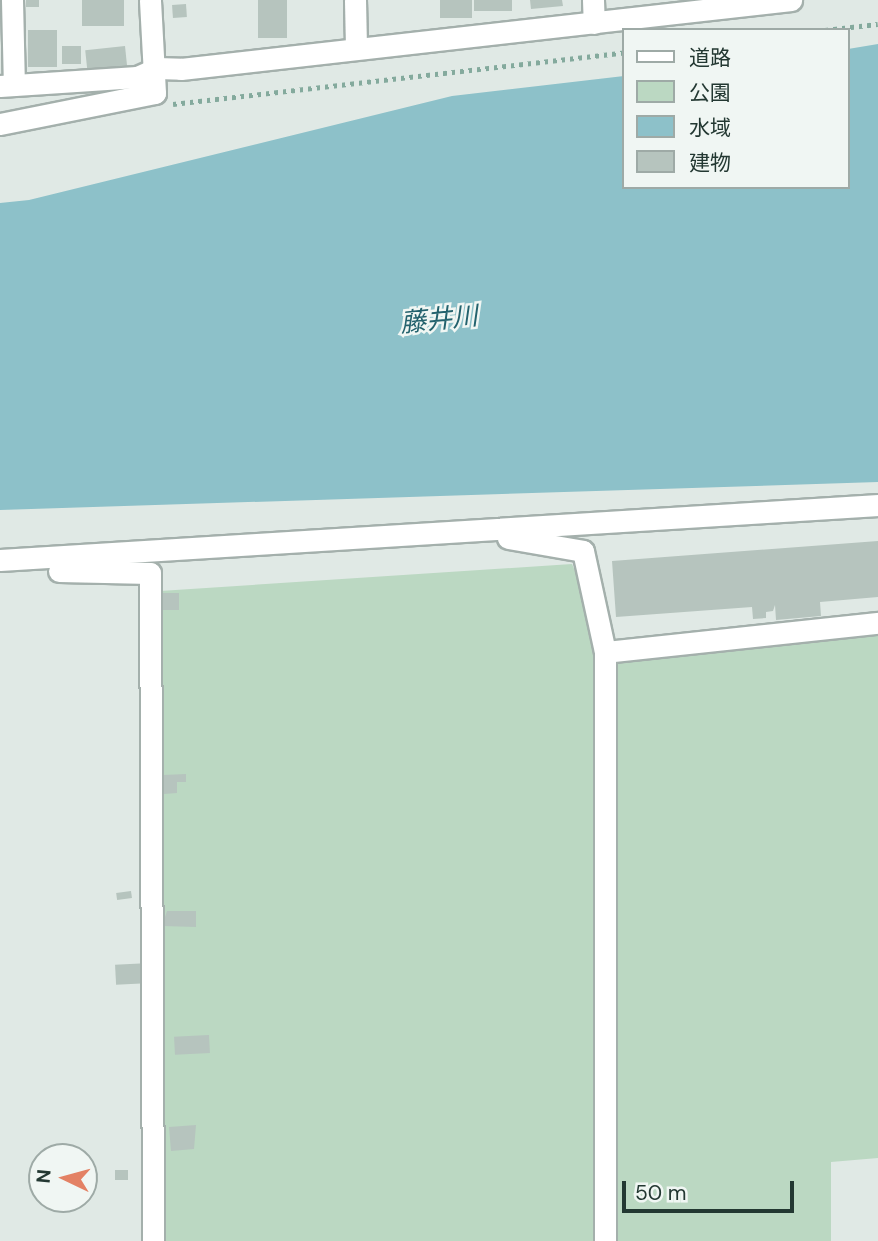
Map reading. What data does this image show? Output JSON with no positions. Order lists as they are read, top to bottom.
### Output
{
  "water": ["藤井川"],
  "legend": [
    "道路",
    "公園",
    "水域",
    "建物"
  ],
  "scale_bar": "50 m",
  "north": "left"
}
